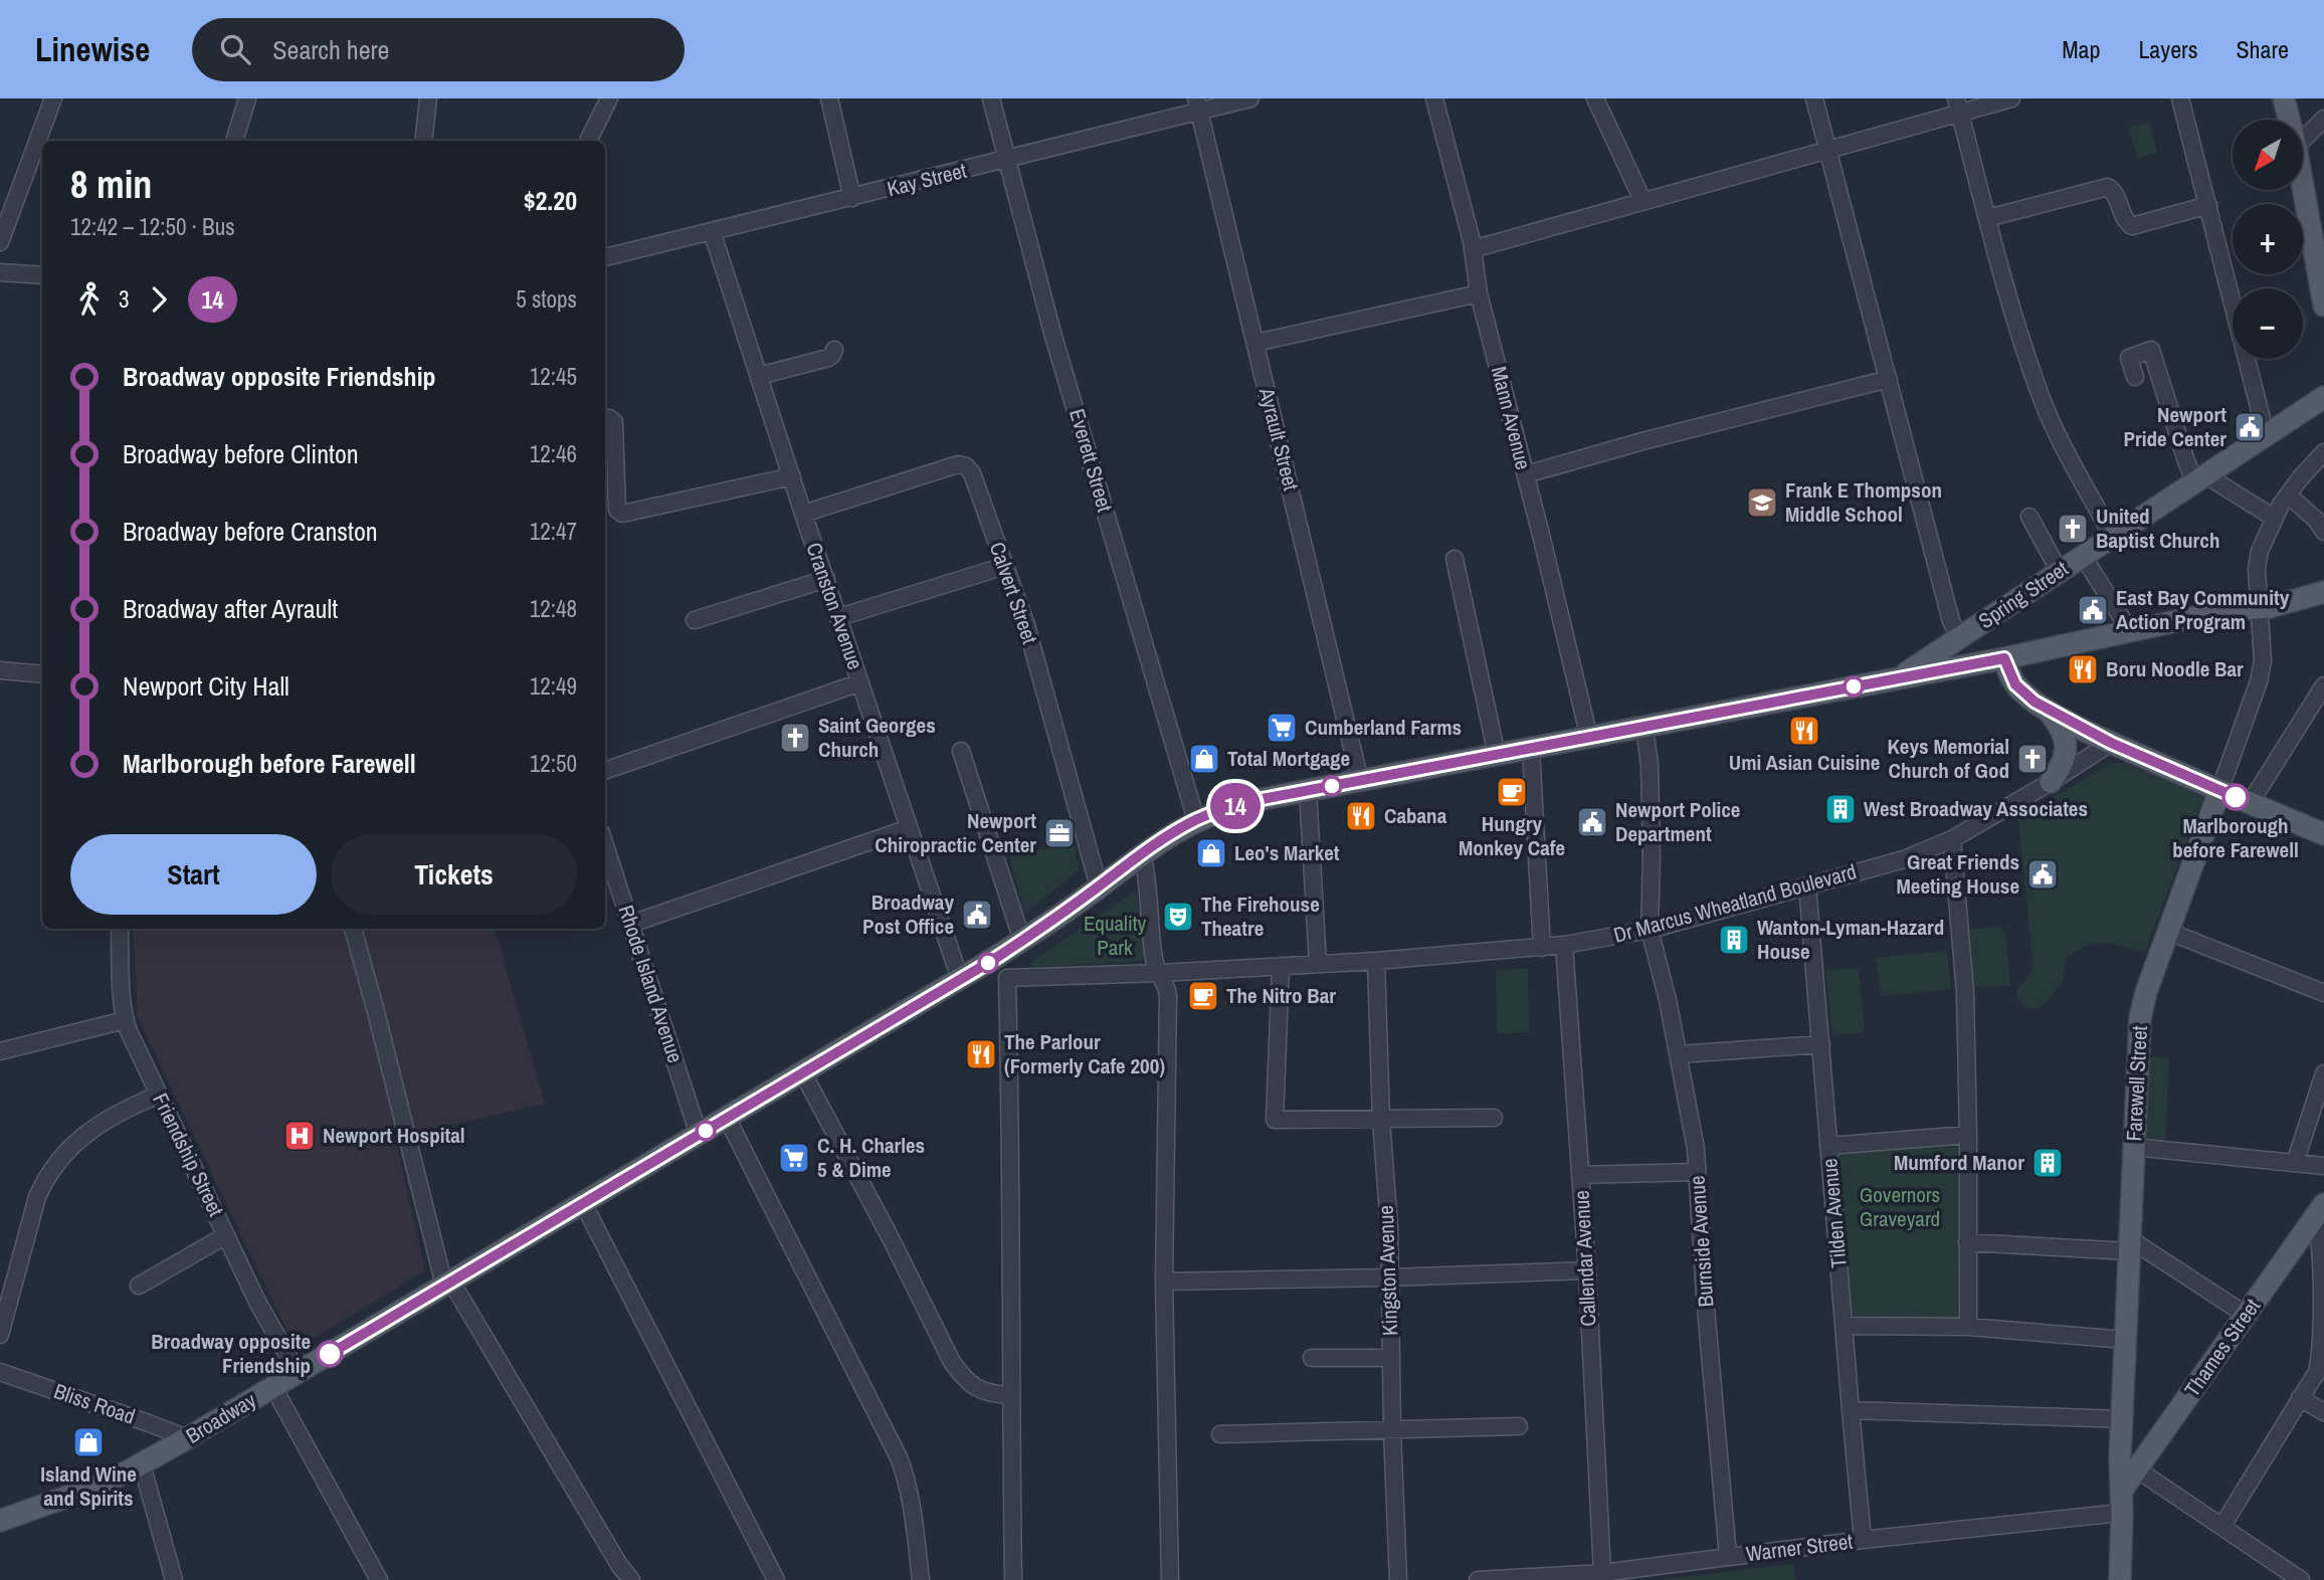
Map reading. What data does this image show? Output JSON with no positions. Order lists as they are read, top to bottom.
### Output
{
  "streets": {
    "main road": [
      "Spring Street",
      "Farewell Street",
      "Thames Street",
      "Broadway"
    ],
    "street": [
      "Kay Street",
      "Mann Avenue",
      "Ayrault Street",
      "Everett Street",
      "Calvert Street",
      "Cranston Avenue",
      "Dr Marcus Wheatland Boulevard",
      "Rhode Island Avenue",
      "Friendship Street",
      "Tilden Avenue",
      "Burnside Avenue",
      "Callendar Avenue",
      "Kingston Avenue",
      "Bliss Road",
      "Warner Street"
    ]
  },
  "crossings": [
    ["Kay Street", "Ayrault Street"],
    ["Kay Street", "Everett Street"],
    ["Kay Street", "Cranston Avenue"],
    ["Mann Avenue", "Broadway"],
    ["Ayrault Street", "Broadway"],
    ["Everett Street", "Broadway"],
    ["Calvert Street", "Cranston Avenue"],
    ["Calvert Street", "Broadway"],
    ["Spring Street", "Broadway"],
    ["Cranston Avenue", "Broadway"],
    ["Dr Marcus Wheatland Boulevard", "Tilden Avenue"],
    ["Dr Marcus Wheatland Boulevard", "Burnside Avenue"],
    ["Dr Marcus Wheatland Boulevard", "Callendar Avenue"],
    ["Dr Marcus Wheatland Boulevard", "Kingston Avenue"],
    ["Rhode Island Avenue", "Broadway"],
    ["Farewell Street", "Thames Street"],
    ["Farewell Street", "Broadway"],
    ["Farewell Street", "Warner Street"],
    ["Friendship Street", "Broadway"],
    ["Tilden Avenue", "Warner Street"],
    ["Burnside Avenue", "Broadway"],
    ["Burnside Avenue", "Warner Street"],
    ["Callendar Avenue", "Warner Street"],
    ["Bliss Road", "Broadway"]
  ],
  "parks": ["Equality Park", "Governors Graveyard"],
  "places": {
    "public building": [
      "Newport Pride Center",
      "East Bay Community Action Program",
      "Newport Police Department",
      "Great Friends Meeting House",
      "Broadway Post Office"
    ],
    "school or university": ["Frank E Thompson Middle School"],
    "church": ["United Baptist Church", "Saint Georges Church", "Keys Memorial Church of God"],
    "restaurant": [
      "Boru Noodle Bar",
      "Umi Asian Cuisine",
      "Cabana",
      "The Parlour (Formerly Cafe 200)"
    ],
    "supermarket": ["Cumberland Farms", "C. H. Charles 5 & Dime"],
    "shop": ["Total Mortgage", "Leo's Market", "Island Wine and Spirits"],
    "cafe": ["Hungry Monkey Cafe", "The Nitro Bar"],
    "other": ["Marlborough before Farewell", "Broadway opposite Friendship"],
    "building": ["West Broadway Associates", "Wanton-Lyman-Hazard House", "Mumford Manor"],
    "office": ["Newport Chiropractic Center"],
    "theatre": ["The Firehouse Theatre"],
    "hospital": ["Newport Hospital"]
  },
  "lines": ["bus line 14"],
  "north": "bottom left",
  "page": {
    "header": "Linewise",
    "search": "Search here",
    "nav": ["Map", "Layers", "Share"],
    "on_map": "14",
    "map_buttons": ["+", "−"],
    "heading": ["8 min", "12:42 – 12:50 · Bus", "$2.20"],
    "legs": ["3", "14", "5 stops"],
    "list": [
      {
        "name": "Broadway opposite Friendship",
        "value": "12:45"
      },
      {
        "name": "Broadway before Clinton",
        "value": "12:46"
      },
      {
        "name": "Broadway before Cranston",
        "value": "12:47"
      },
      {
        "name": "Broadway after Ayrault",
        "value": "12:48"
      },
      {
        "name": "Newport City Hall",
        "value": "12:49"
      },
      {
        "name": "Marlborough before Farewell",
        "value": "12:50"
      }
    ],
    "buttons": ["Start", "Tickets"]
  }
}
